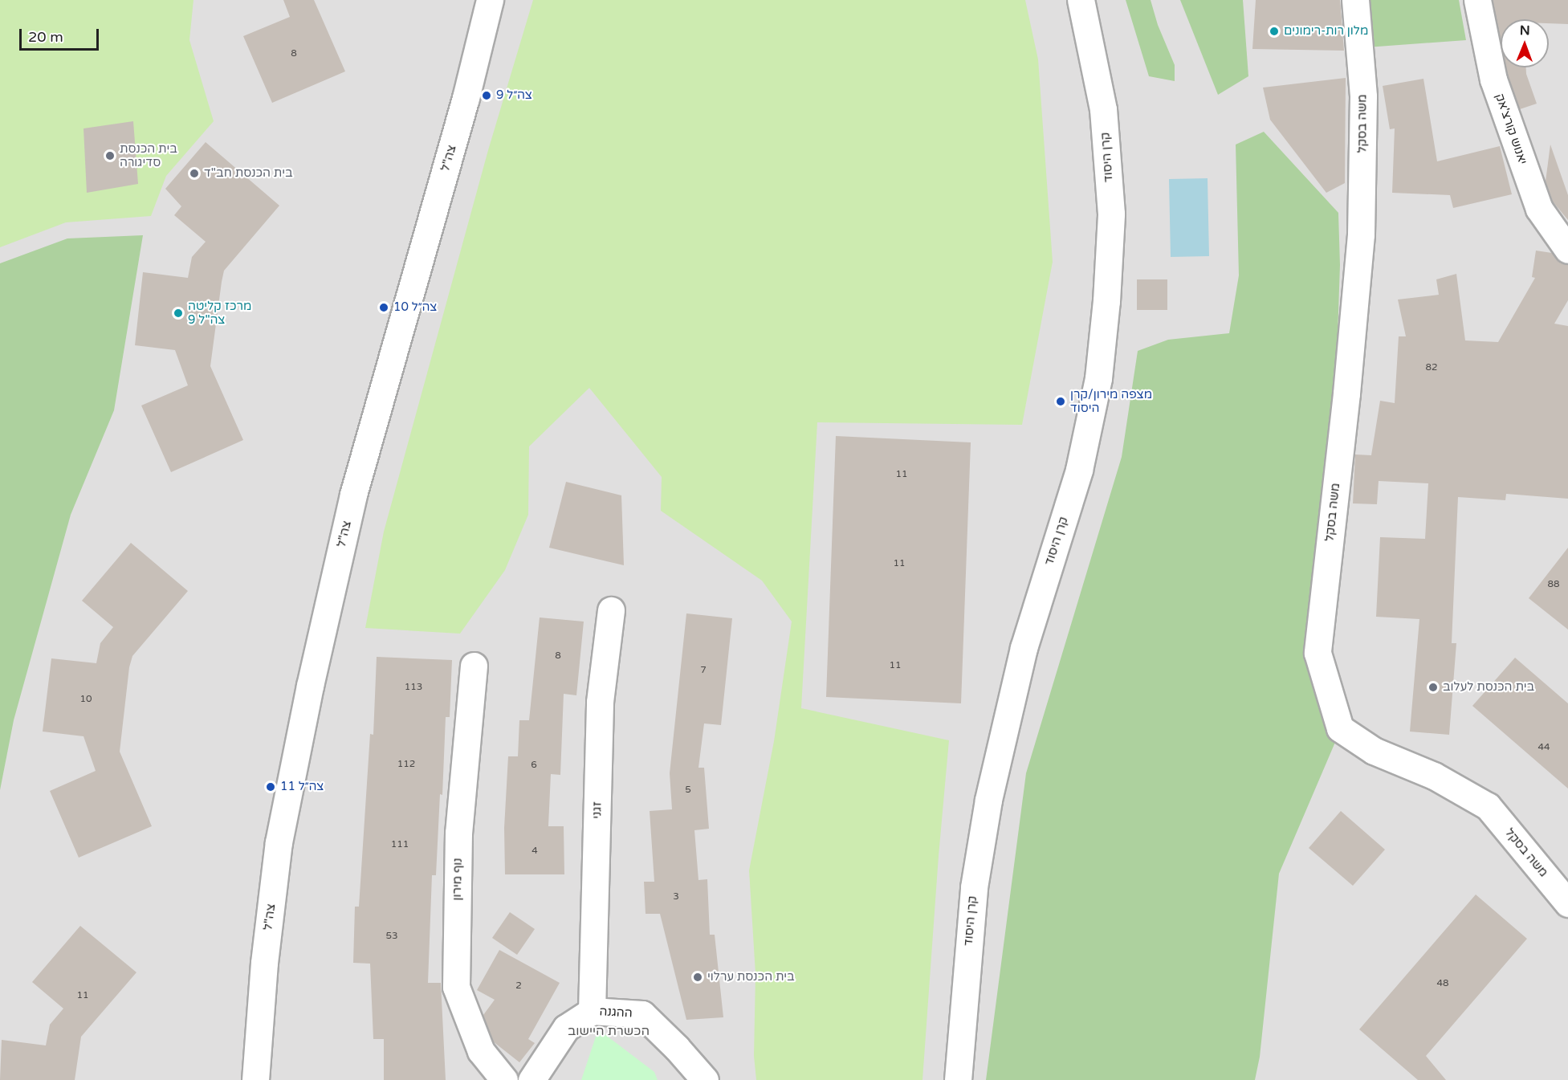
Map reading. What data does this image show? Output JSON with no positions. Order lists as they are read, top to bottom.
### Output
{
  "streets": {
    "street": [
      "משה בסקל",
      "יאנוש קורצ'אק",
      "קרן היסוד",
      "צה\"ל",
      "זגני",
      "נוף מירון",
      "ההגנה"
    ]
  },
  "crossings": [
    ["זגני", "ההגנה"]
  ],
  "districts": ["הכשרת היישוב"],
  "places": [
    "מלון רות-רימונים",
    "צה״ל 9",
    "בית הכנסת סדיגורה",
    "בית הכנסת חב\"ד",
    "צה״ל 10",
    "מרכז קליטה צה\"ל 9",
    "מצפה מירון/קרן היסוד",
    "בית הכנסת לעלוב",
    "צה״ל 11",
    "בית הכנסת ערלוי"
  ],
  "house_numbers": [
    "8",
    "82",
    "11",
    "11",
    "88",
    "8",
    "11",
    "7",
    "113",
    "10",
    "44",
    "112",
    "6",
    "5",
    "111",
    "4",
    "3",
    "53",
    "48",
    "2",
    "11"
  ],
  "scale_bar": "20 m",
  "north": "top"
}
